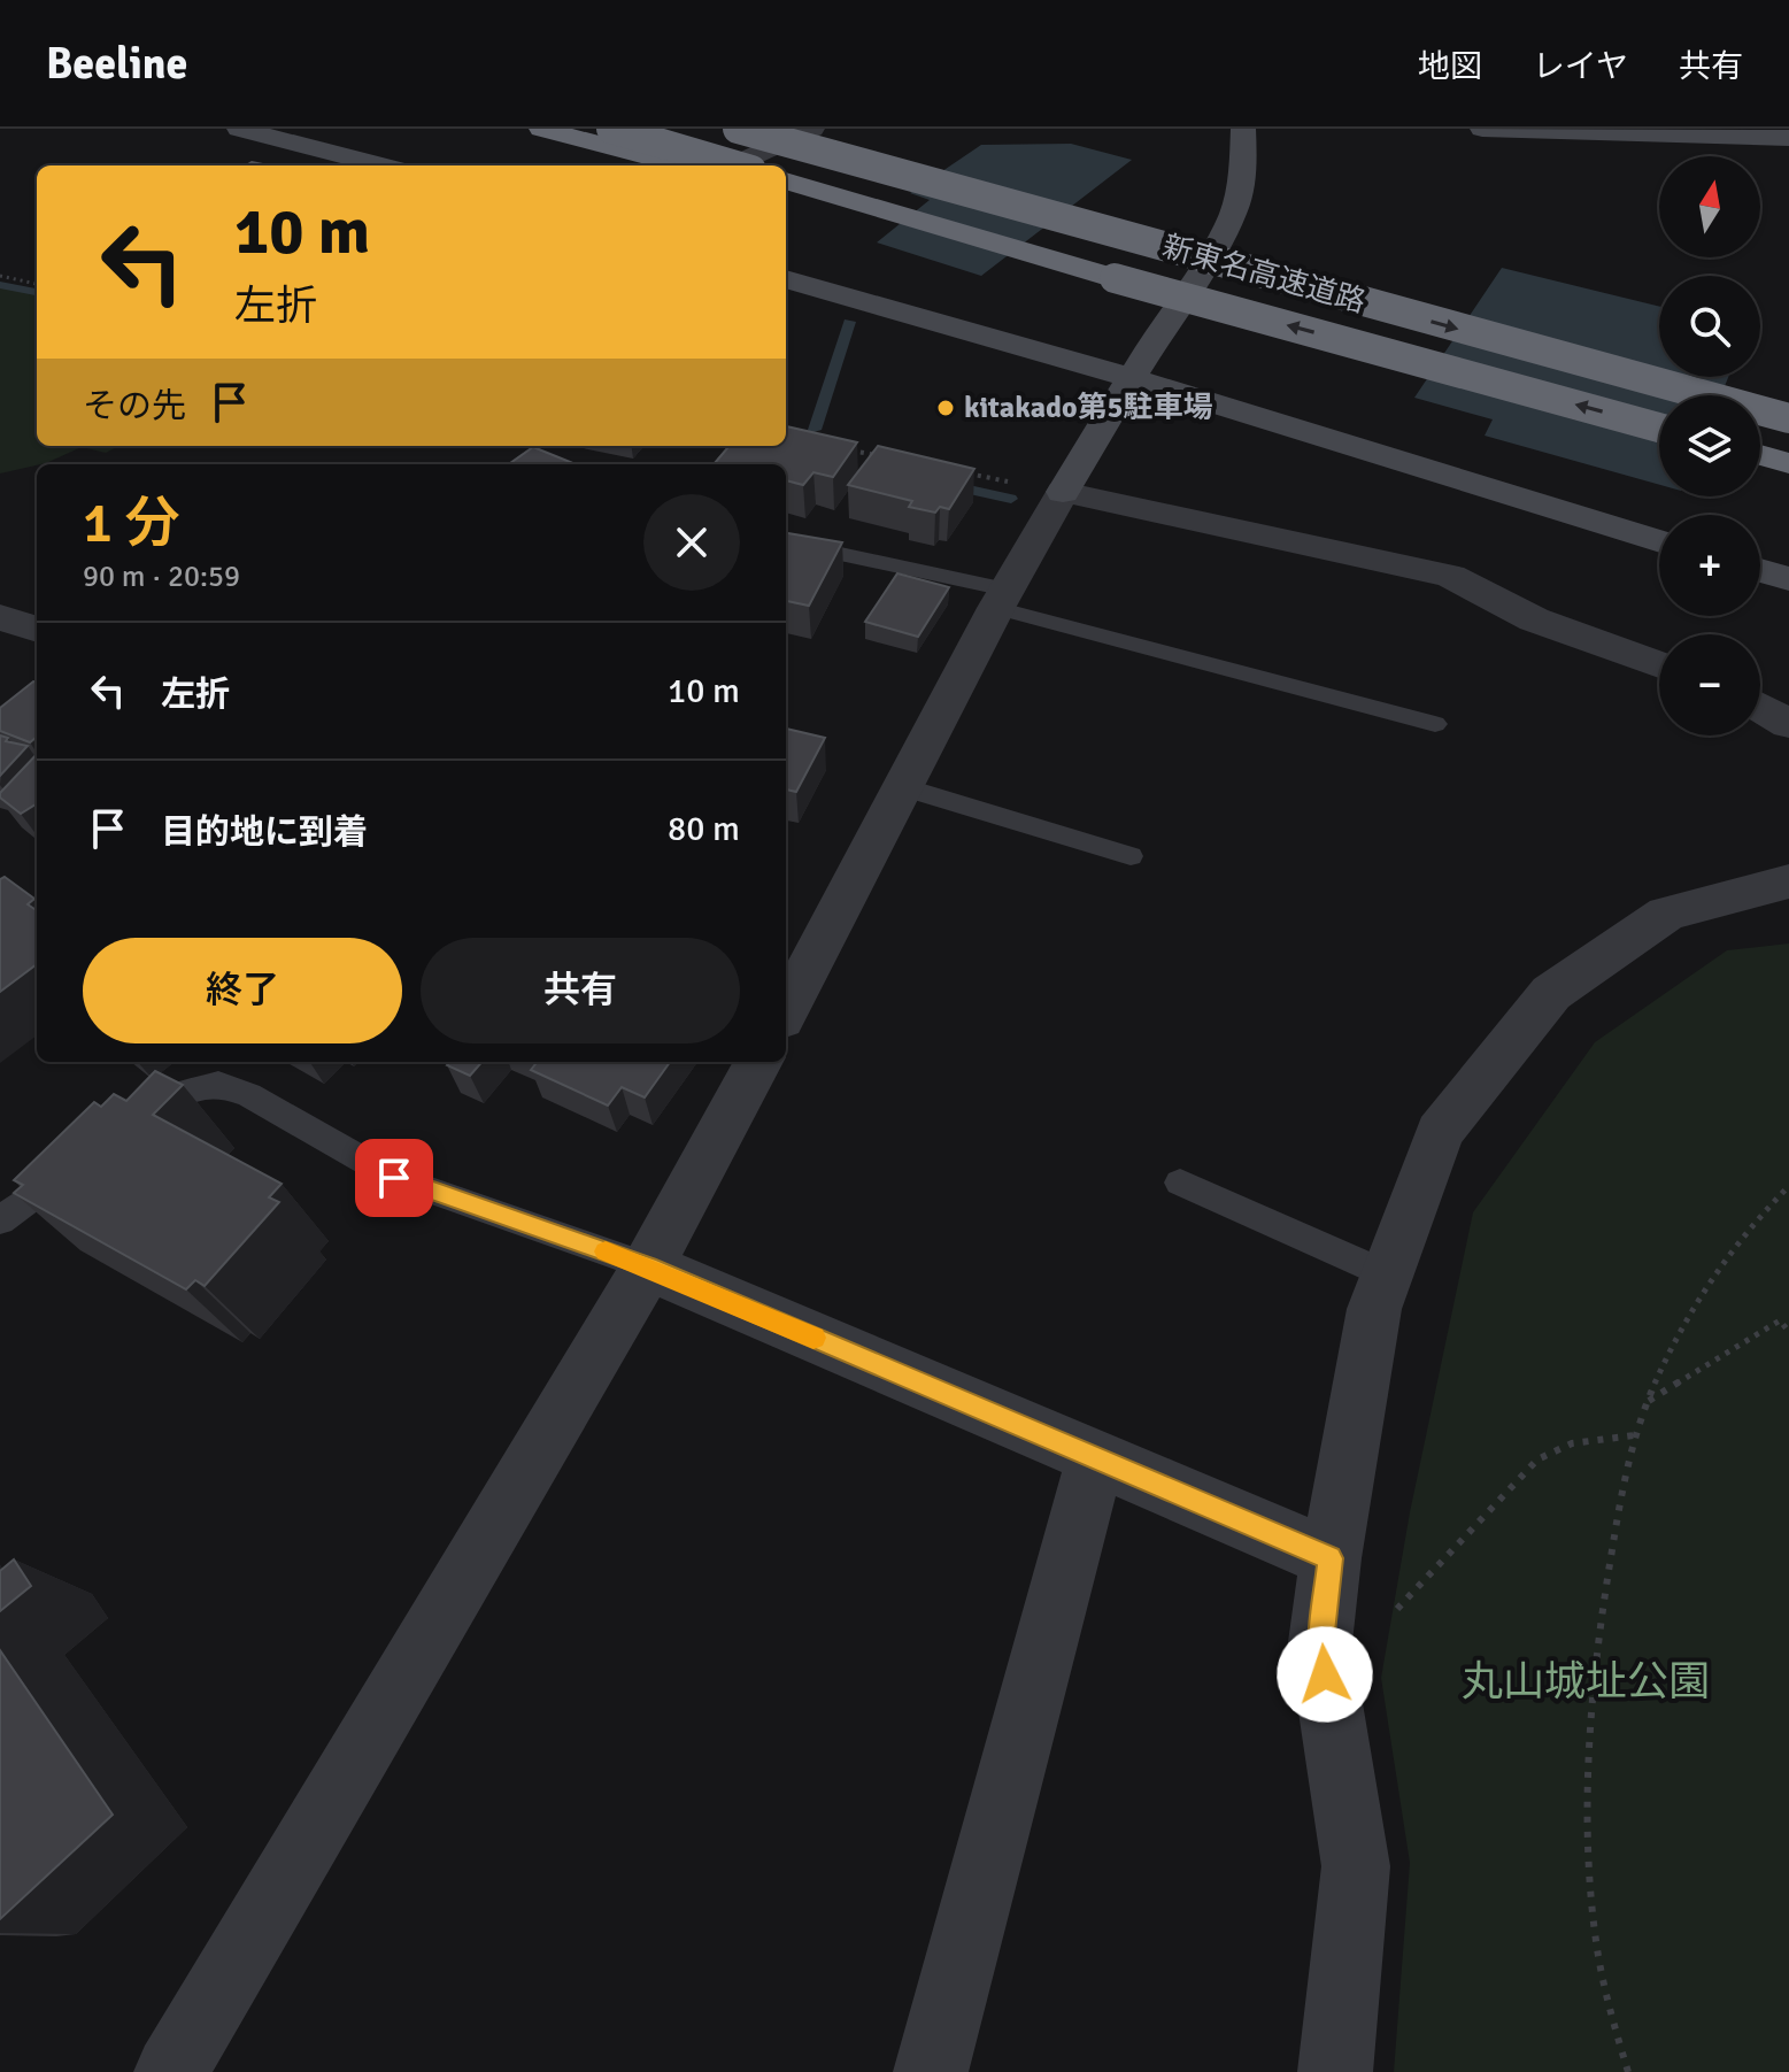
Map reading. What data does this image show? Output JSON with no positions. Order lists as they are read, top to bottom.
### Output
{
  "streets": {
    "highway": ["新東名高速道路"]
  },
  "parks": ["丸山城址公園"],
  "places": ["kitakado第5駐車場"],
  "north": "top",
  "page": {
    "header": "Beeline",
    "nav": ["地図", "レイヤ", "共有"],
    "map_buttons": ["+", "−"],
    "turn": ["10 m", "左折"],
    "then": "その先",
    "heading": ["1 分", "90 m · 20:59"],
    "list": [
      {
        "name": "左折",
        "value": "10 m"
      },
      {
        "name": "目的地に到着",
        "value": "80 m"
      }
    ],
    "buttons": ["終了", "共有"]
  }
}
